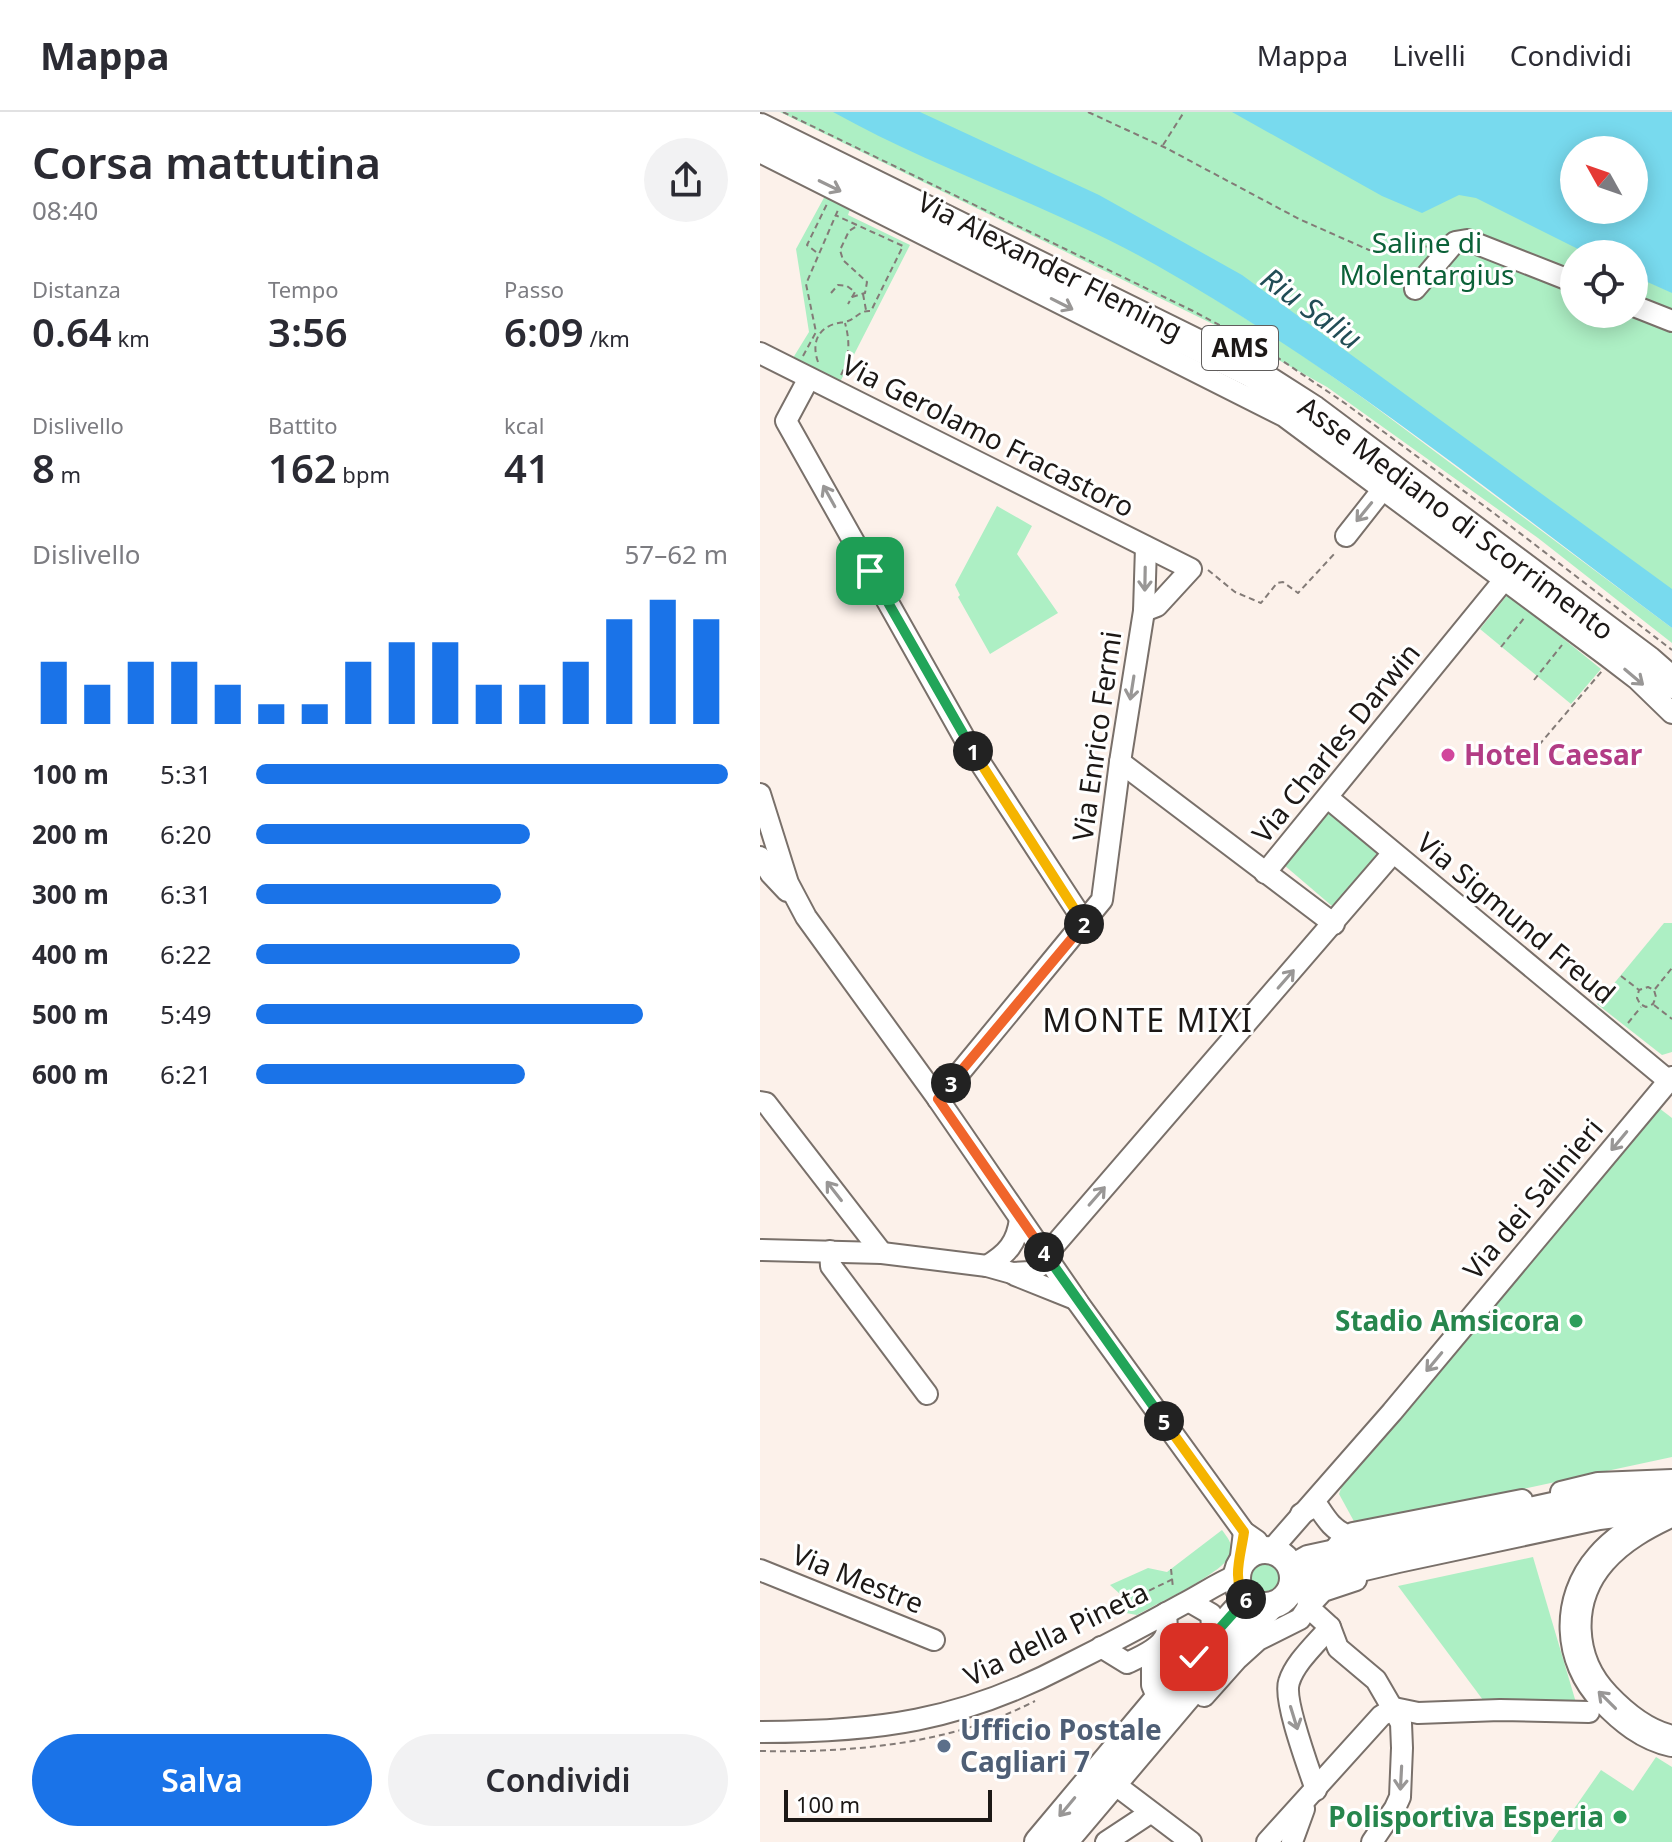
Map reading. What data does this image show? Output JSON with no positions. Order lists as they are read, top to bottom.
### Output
{
  "streets": {
    "highway": ["AMS", "Asse Mediano di Scorrimento"],
    "street": [
      "Via Alexander Fleming",
      "Via Gerolamo Fracastoro",
      "Via Enrico Fermi",
      "Via Charles Darwin",
      "Via Sigmund Freud",
      "Via dei Salinieri",
      "Via Mestre",
      "Via della Pineta"
    ]
  },
  "crossings": [
    ["Via Alexander Fleming", "Via Charles Darwin"],
    ["Via Gerolamo Fracastoro", "Via Enrico Fermi"],
    ["Via Enrico Fermi", "Via Charles Darwin"],
    ["Via Charles Darwin", "Via Sigmund Freud"],
    ["Via Sigmund Freud", "Via dei Salinieri"],
    ["Via dei Salinieri", "Via della Pineta"]
  ],
  "one_way": ["Via Alexander Fleming", "Via dei Salinieri"],
  "districts": ["MONTE MIXI"],
  "water": ["Riu Saliu"],
  "parks": ["Saline di Molentargius"],
  "places": [
    "Hotel Caesar",
    "Stadio Amsicora",
    "Ufficio Postale Cagliari 7",
    "Polisportiva Esperia"
  ],
  "scale_bar": "100 m",
  "north": "top left",
  "page": {
    "header": "Mappa",
    "nav": ["Mappa", "Livelli", "Condividi"],
    "heading": ["Corsa mattutina", "08:40"],
    "stats": [
      ["Distanza", "0.64 km"],
      ["Tempo", "3:56"],
      ["Passo", "6:09 /km"],
      ["Dislivello", "8 m"],
      ["Battito", "162 bpm"],
      ["kcal", "41"]
    ],
    "chart": ["Dislivello", "57–62 m"],
    "pins": [
      "1",
      "2",
      "3",
      "4",
      "5",
      "6"
    ],
    "list": [
      {
        "name": "100 m",
        "note": "5:31"
      },
      {
        "name": "200 m",
        "note": "6:20"
      },
      {
        "name": "300 m",
        "note": "6:31"
      },
      {
        "name": "400 m",
        "note": "6:22"
      },
      {
        "name": "500 m",
        "note": "5:49"
      },
      {
        "name": "600 m",
        "note": "6:21"
      }
    ],
    "buttons": ["Salva", "Condividi"],
    "scale": "100 m"
  }
}
